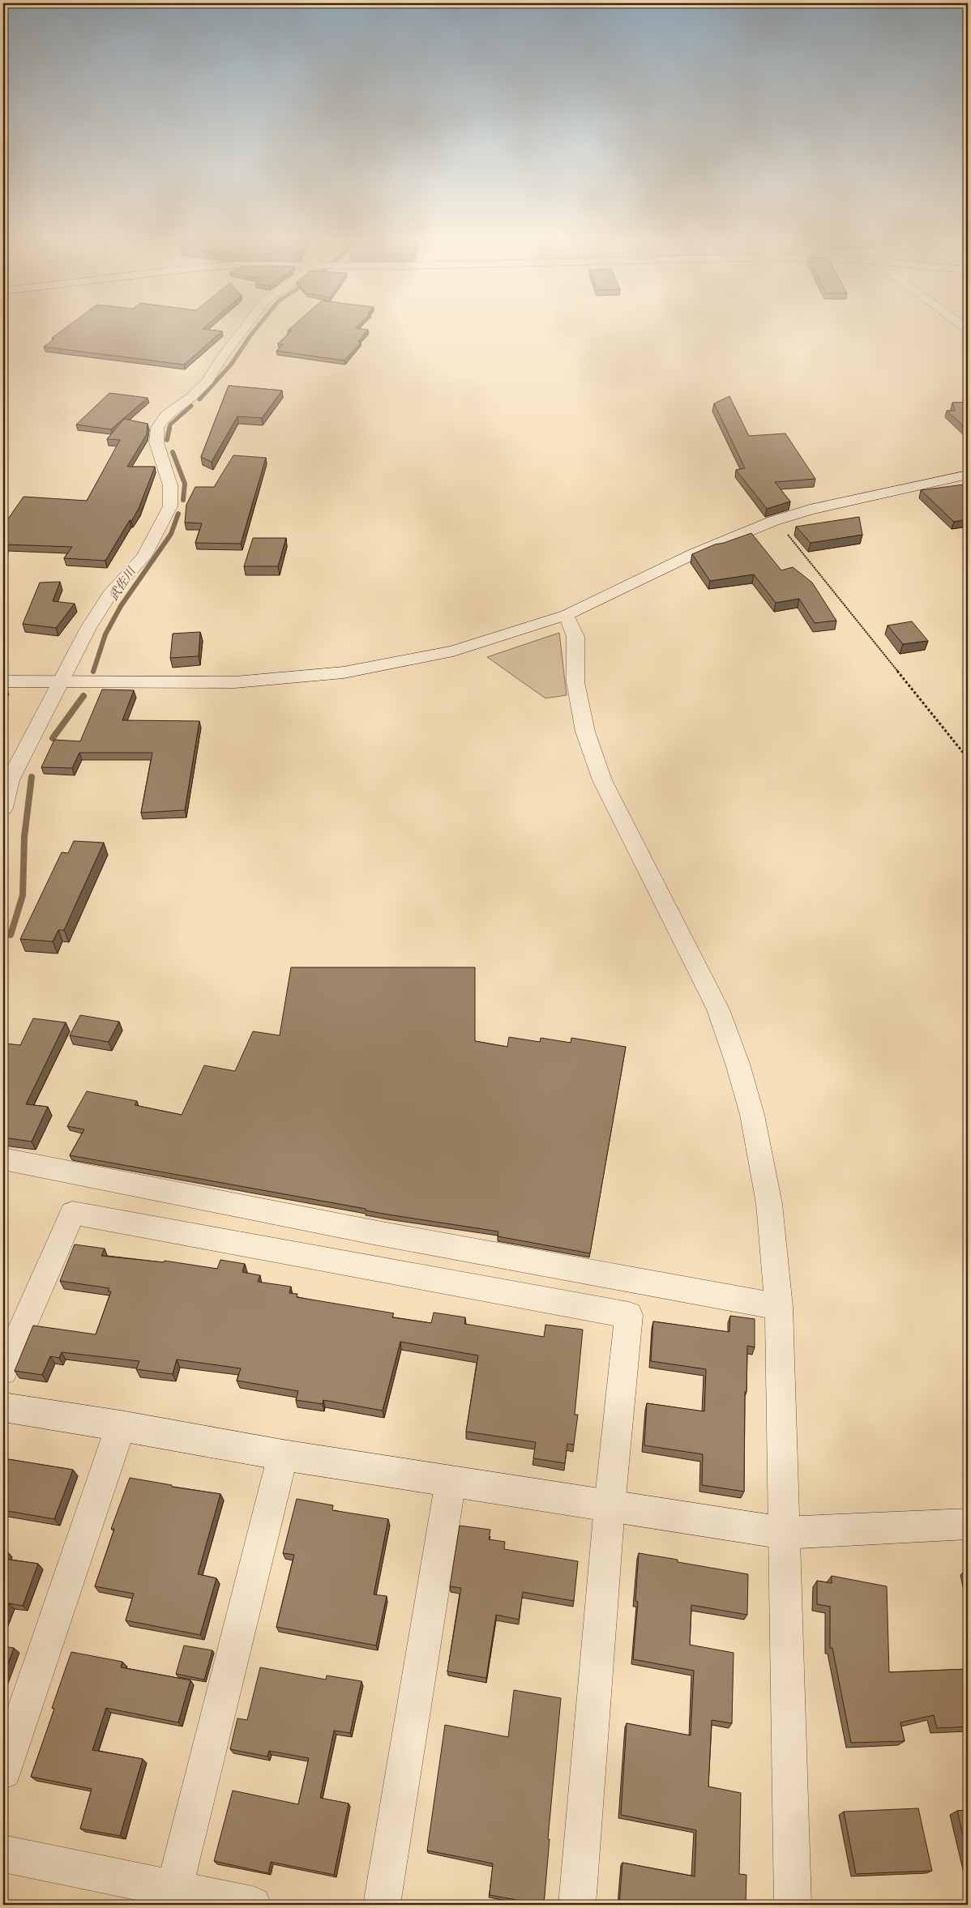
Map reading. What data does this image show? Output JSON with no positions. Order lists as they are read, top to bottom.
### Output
{
  "water": ["武佐川"]
}
